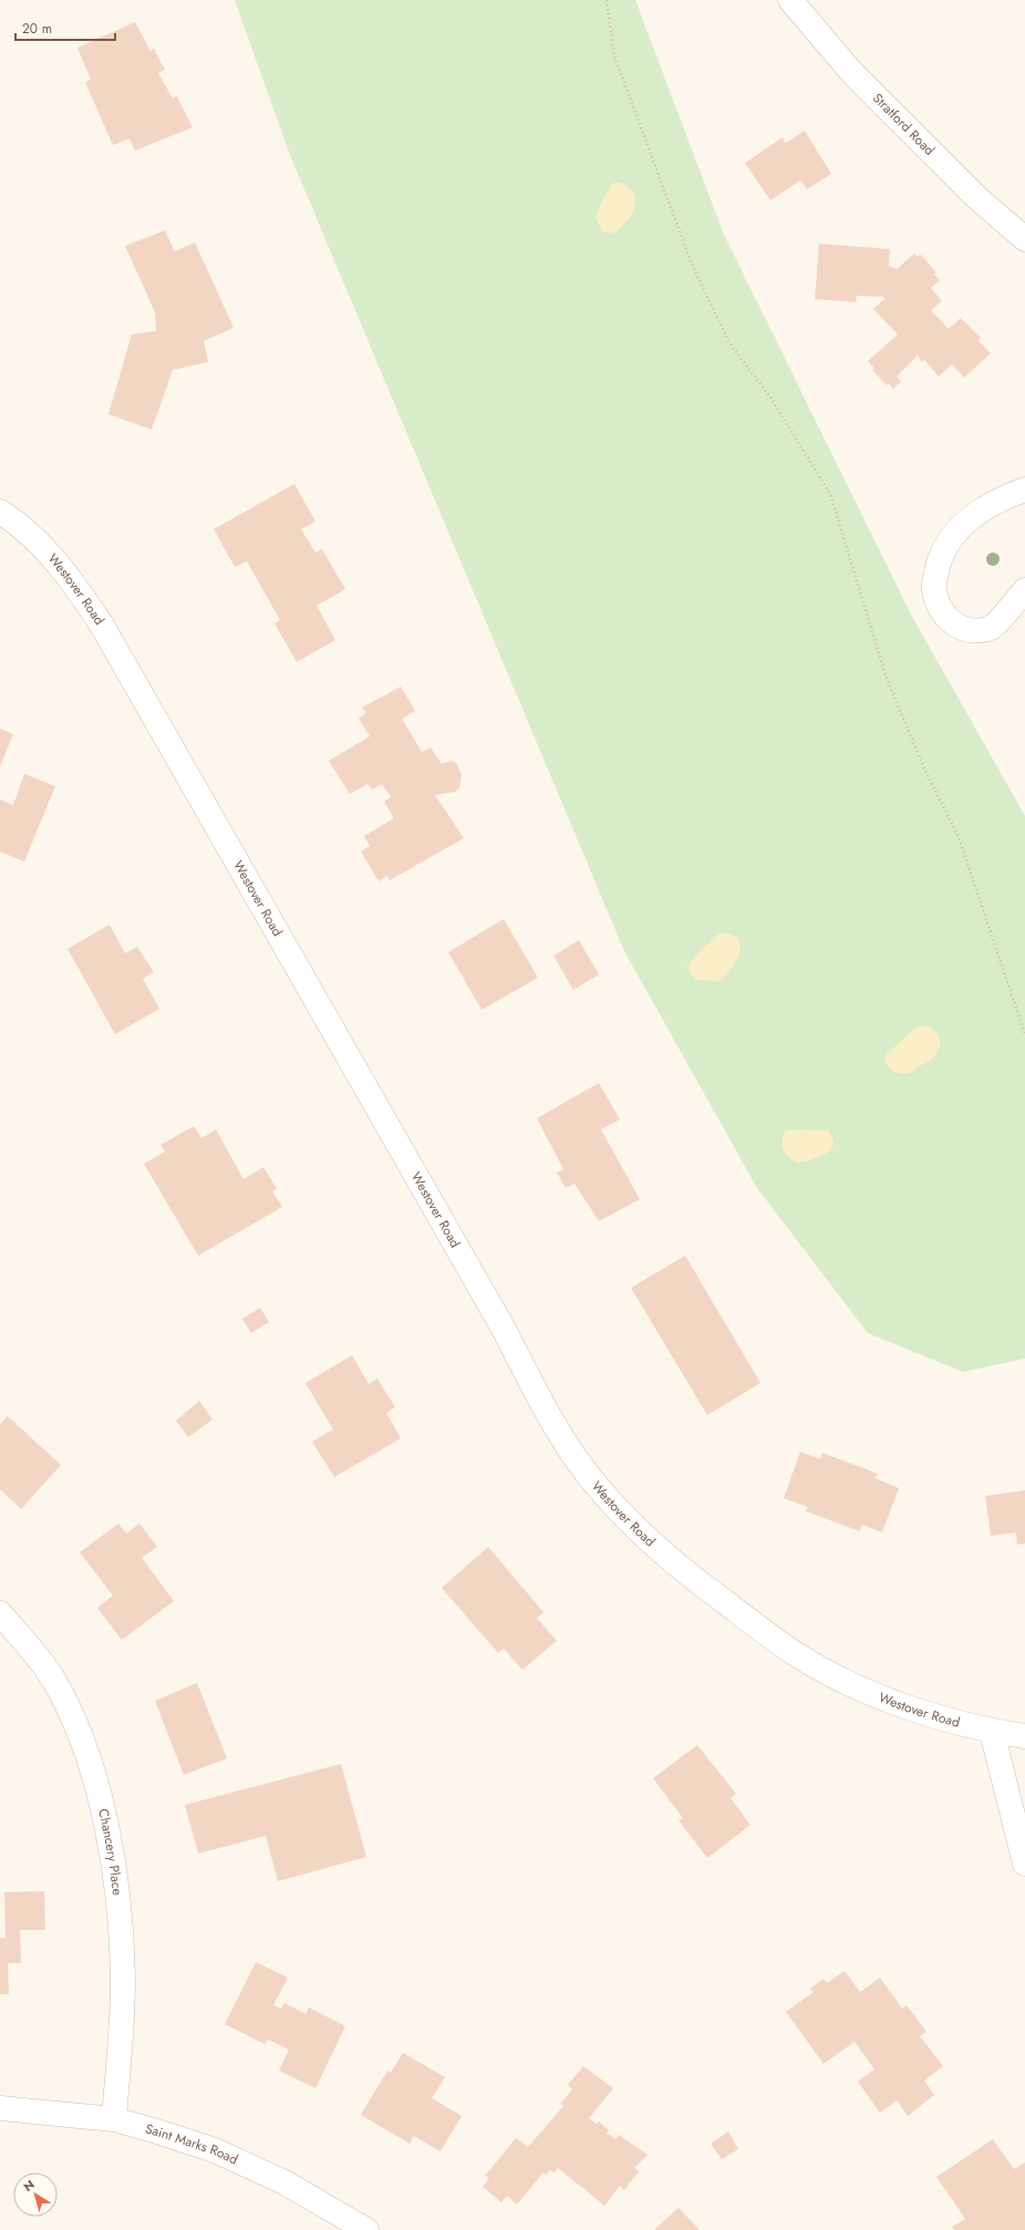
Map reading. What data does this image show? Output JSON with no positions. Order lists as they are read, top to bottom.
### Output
{
  "streets": {
    "street": [
      "Stratford Road",
      "Westover Road",
      "Chancery Place",
      "Saint Marks Road"
    ]
  },
  "crossings": [
    ["Chancery Place", "Saint Marks Road"]
  ],
  "scale_bar": "20 m",
  "north": "top left"
}
